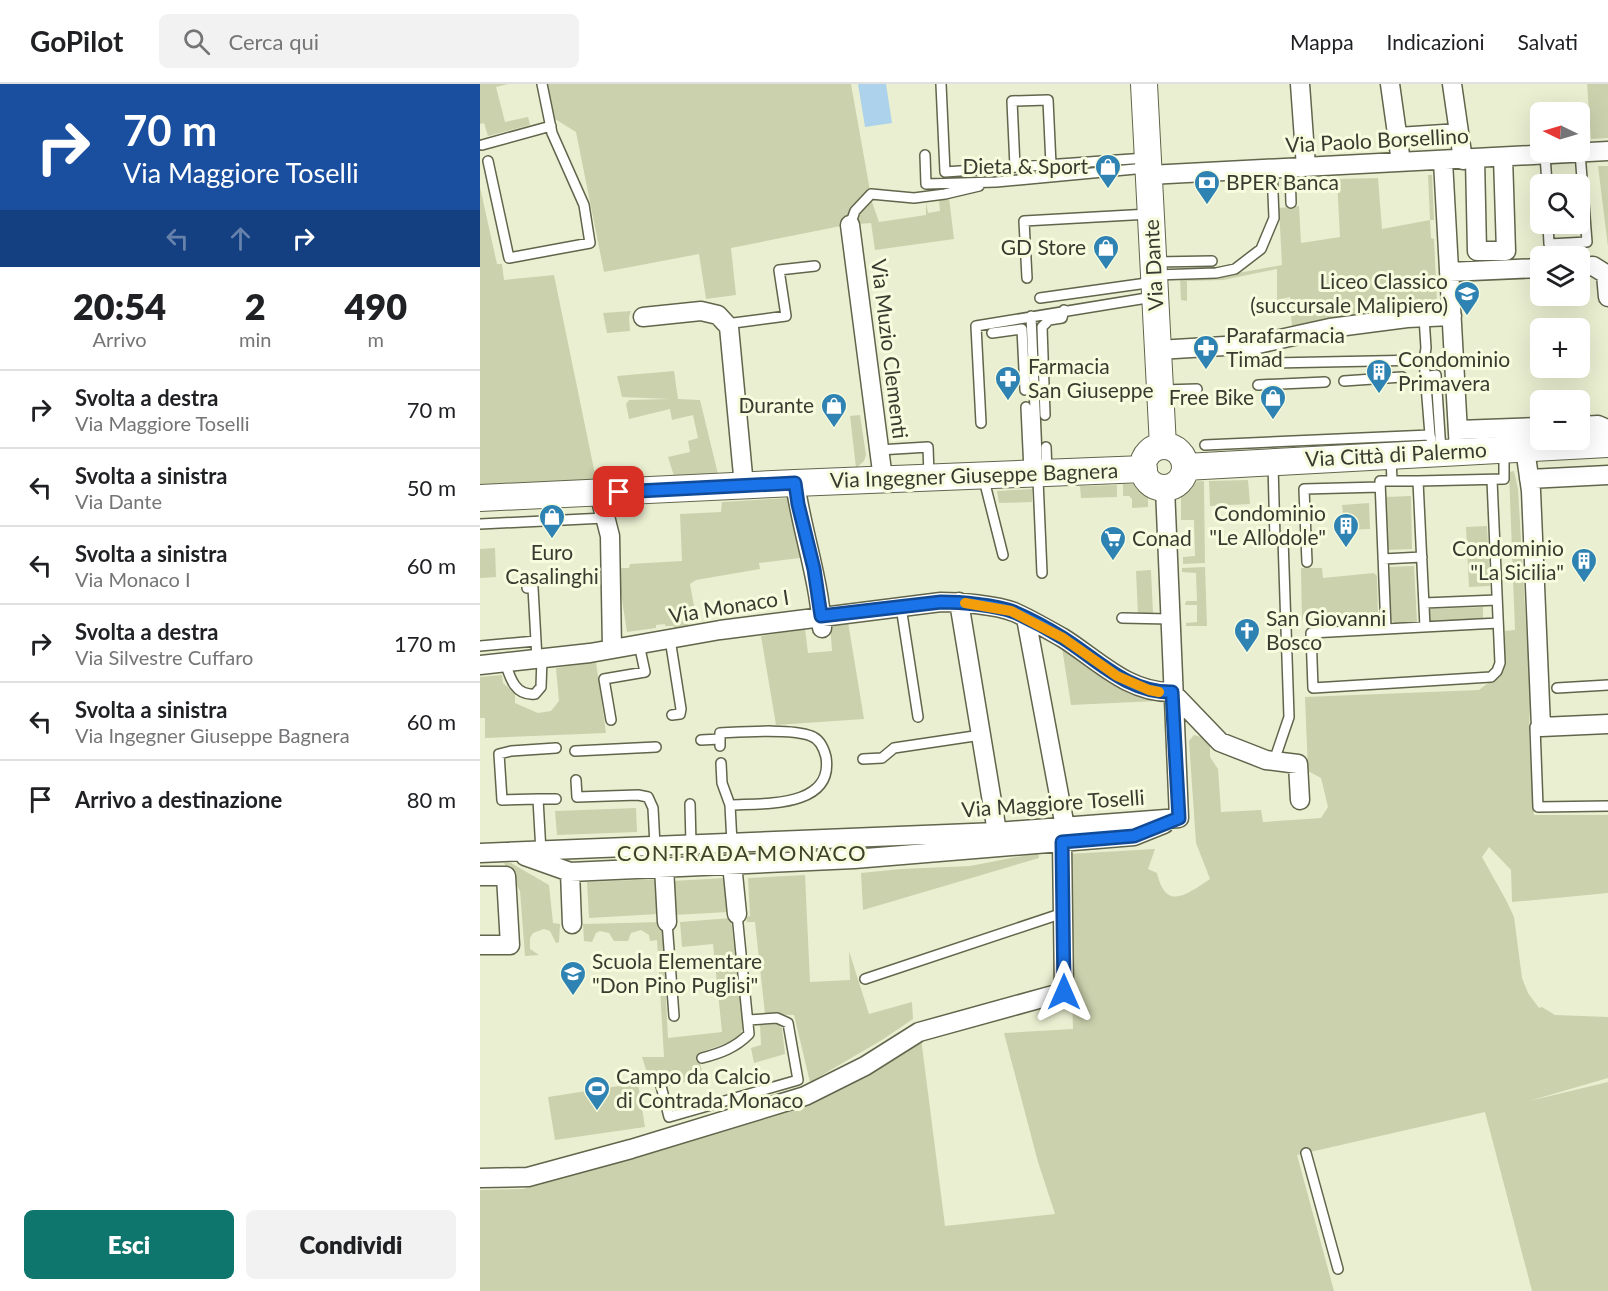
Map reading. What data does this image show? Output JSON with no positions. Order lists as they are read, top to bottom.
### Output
{
  "streets": {
    "main road": ["Via Dante", "Via Città di Palermo", "Via Ingegner Giuseppe Bagnera"],
    "street": [
      "Via Paolo Borsellino",
      "Via Muzio Clementi",
      "Via Monaco I",
      "Via Maggiore Toselli"
    ]
  },
  "crossings": [
    ["Via Paolo Borsellino", "Via Dante"],
    ["Via Dante", "Via Città di Palermo"],
    ["Via Dante", "Via Ingegner Giuseppe Bagnera"],
    ["Via Muzio Clementi", "Via Ingegner Giuseppe Bagnera"],
    ["Via Città di Palermo", "Via Ingegner Giuseppe Bagnera"],
    ["Via Monaco I", "Via Maggiore Toselli"]
  ],
  "districts": ["CONTRADA MONACO"],
  "places": {
    "shop": [
      "Dieta & Sport",
      "GD Store",
      "Free Bike",
      "Durante",
      "Euro Casalinghi"
    ],
    "bank": ["BPER Banca"],
    "school or university": ["Liceo Classico (succursale Malipiero)", "Scuola Elementare \"Don Pino Puglisi\""],
    "pharmacy": ["Parafarmacia Timad", "Farmacia San Giuseppe"],
    "building": ["Condominio Primavera", "Condominio \"Le Allodole\"", "Condominio \"La Sicilia\""],
    "supermarket": ["Conad"],
    "church": ["San Giovanni Bosco"],
    "sports": ["Campo da Calcio di Contrada Monaco"]
  },
  "north": "left",
  "page": {
    "header": "GoPilot",
    "search": "Cerca qui",
    "nav": ["Mappa", "Indicazioni", "Salvati"],
    "turn": ["70 m", "Via Maggiore Toselli"],
    "map_buttons": ["+", "−"],
    "eta": [
      "20:54",
      "Arrivo",
      "2",
      "min",
      "490",
      "m"
    ],
    "list": [
      {
        "name": "Svolta a destra",
        "note": "Via Maggiore Toselli",
        "value": "70 m"
      },
      {
        "name": "Svolta a sinistra",
        "note": "Via Dante",
        "value": "50 m"
      },
      {
        "name": "Svolta a sinistra",
        "note": "Via Monaco I",
        "value": "60 m"
      },
      {
        "name": "Svolta a destra",
        "note": "Via Silvestre Cuffaro",
        "value": "170 m"
      },
      {
        "name": "Svolta a sinistra",
        "note": "Via Ingegner Giuseppe Bagnera",
        "value": "60 m"
      },
      {
        "name": "Arrivo a destinazione",
        "value": "80 m"
      }
    ],
    "buttons": ["Esci", "Condividi"]
  }
}
